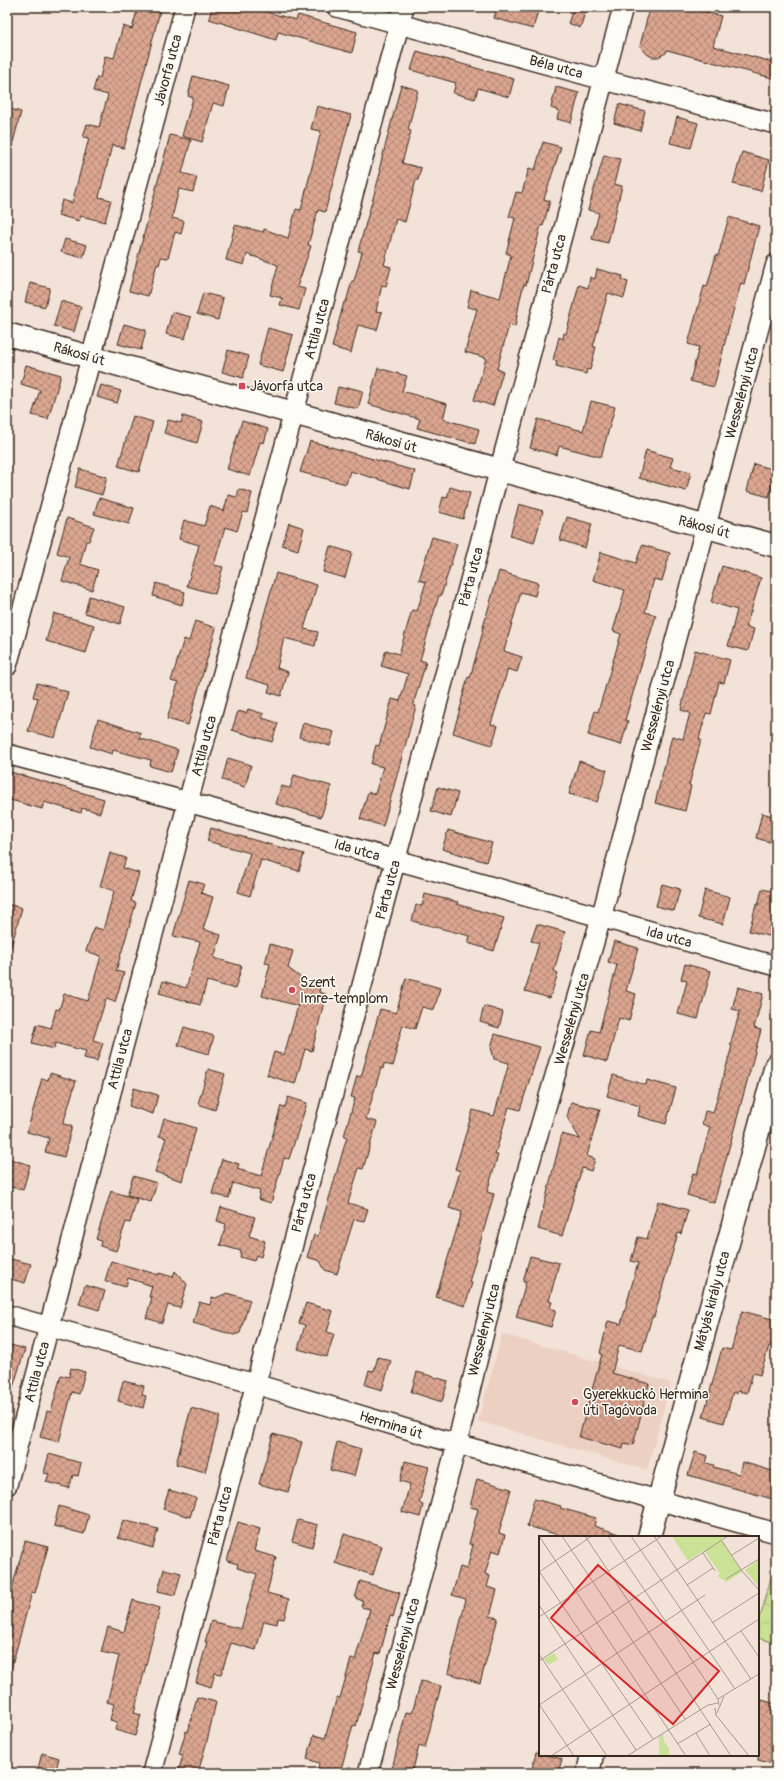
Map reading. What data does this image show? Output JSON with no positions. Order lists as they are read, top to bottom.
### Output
{
  "streets": {
    "main road": ["Rákosi út", "Mátyás király utca"],
    "street": [
      "Béla utca",
      "Jávorfa utca",
      "Párta utca",
      "Attila utca",
      "Wesselényi utca",
      "Ida utca",
      "Hermina út"
    ]
  },
  "crossings": [
    ["Béla utca", "Párta utca"],
    ["Béla utca", "Attila utca"],
    ["Jávorfa utca", "Rákosi út"],
    ["Párta utca", "Rákosi út"],
    ["Párta utca", "Ida utca"],
    ["Párta utca", "Hermina út"],
    ["Attila utca", "Rákosi út"],
    ["Attila utca", "Ida utca"],
    ["Attila utca", "Hermina út"],
    ["Rákosi út", "Wesselényi utca"],
    ["Wesselényi utca", "Ida utca"],
    ["Wesselényi utca", "Hermina út"],
    ["Mátyás király utca", "Hermina út"]
  ],
  "places": {
    "transit": ["Jávorfa utca"],
    "other": ["Szent Imre-templom", "Gyerekkuckó Hermina úti Tagóvoda"]
  }
}
